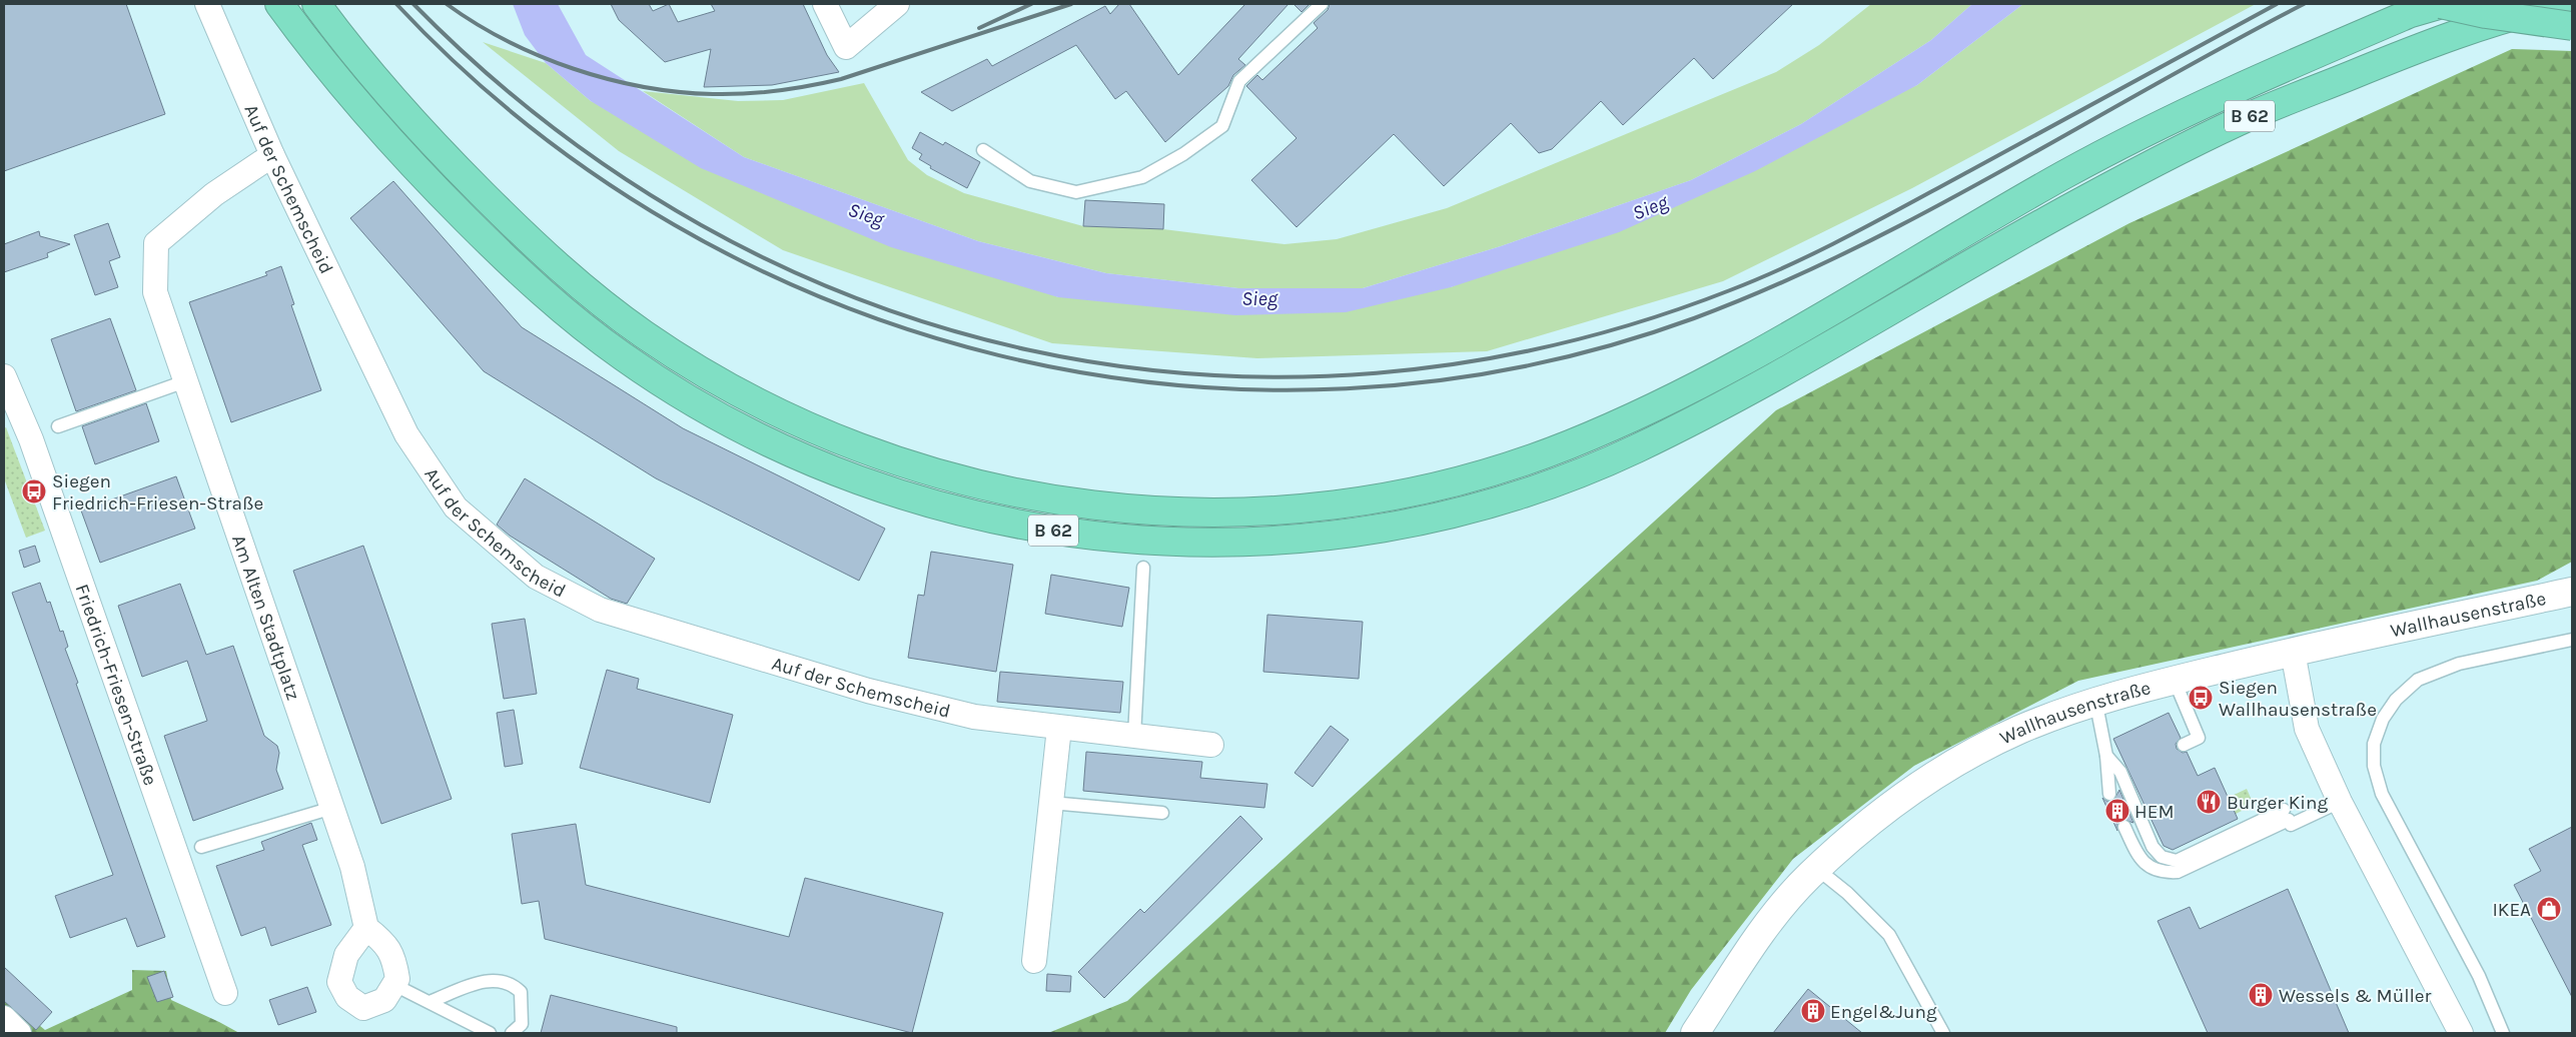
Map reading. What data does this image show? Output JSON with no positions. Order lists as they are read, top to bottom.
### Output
{
  "streets": {
    "highway": ["B 62"],
    "street": [
      "Auf der Schemscheid",
      "Wallhausenstraße",
      "Am Alten Stadtplatz",
      "Friedrich-Friesen-Straße"
    ]
  },
  "crossings": [
    ["Auf der Schemscheid", "Am Alten Stadtplatz"]
  ],
  "water": ["Sieg"],
  "places": {
    "bus stop": ["Siegen Friedrich-Friesen-Straße", "Siegen Wallhausenstraße"],
    "restaurant": ["Burger King"],
    "building": ["HEM", "Wessels & Müller", "Engel&Jung"],
    "shop": ["IKEA"]
  }
}
